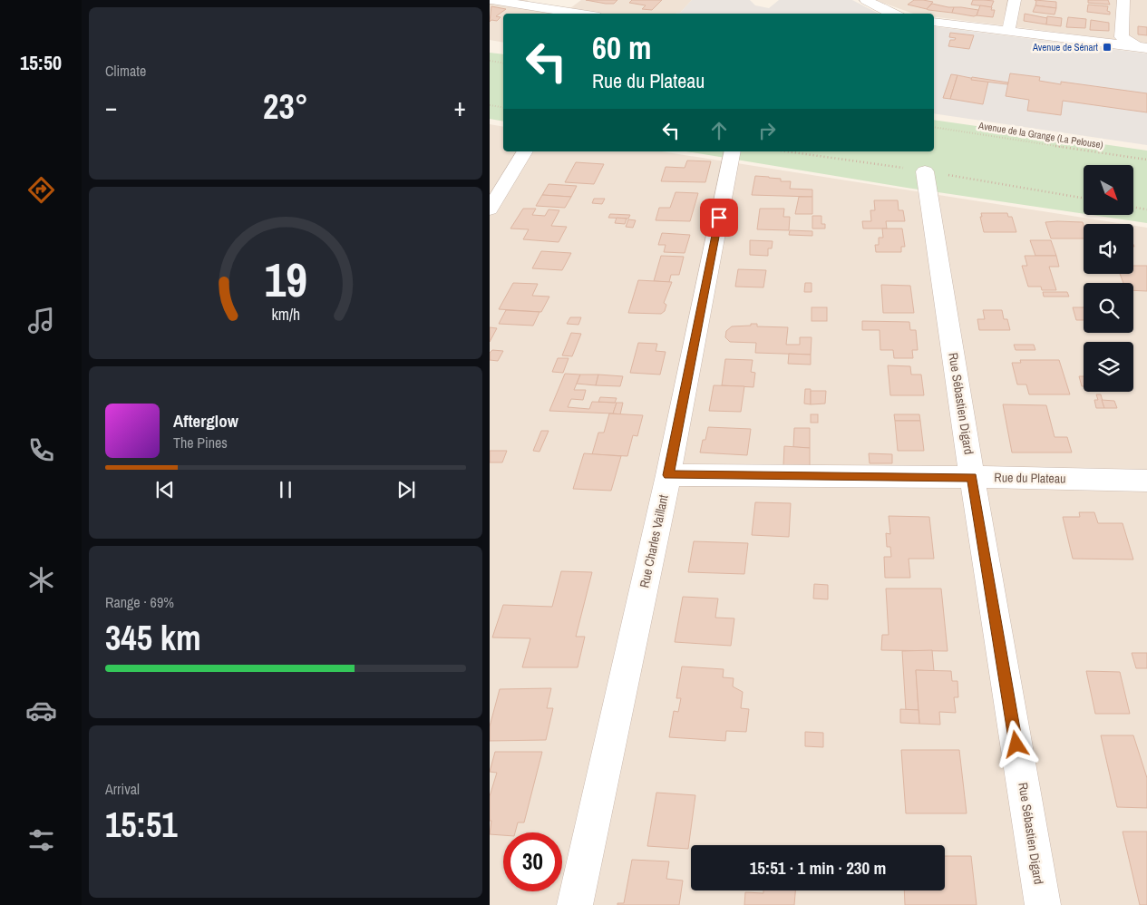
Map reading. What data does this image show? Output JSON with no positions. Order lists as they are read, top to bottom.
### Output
{
  "streets": {
    "street": ["Rue Sébastien Digard", "Rue du Plateau", "Rue Charles Vaillant"],
    "path": ["Avenue de la Grange (La Pelouse)"]
  },
  "crossings": [
    ["Rue Sébastien Digard", "Rue du Plateau"],
    ["Rue du Plateau", "Rue Charles Vaillant"]
  ],
  "places": {
    "transit": ["Avenue de Sénart"]
  },
  "north": "bottom right",
  "page": {
    "tabs": "15:50",
    "tile": [
      "Climate",
      ["Range · 69%", "345 km"],
      ["Arrival", "15:51"]
    ],
    "turn": ["60 m", "Rue du Plateau"],
    "heat": ["−", "23°", "+"],
    "song": ["Afterglow", "The Pines"],
    "limit": "30",
    "trip": "15:51 · 1 min · 230 m",
    "gauge": ["19", "km/h"]
  }
}
